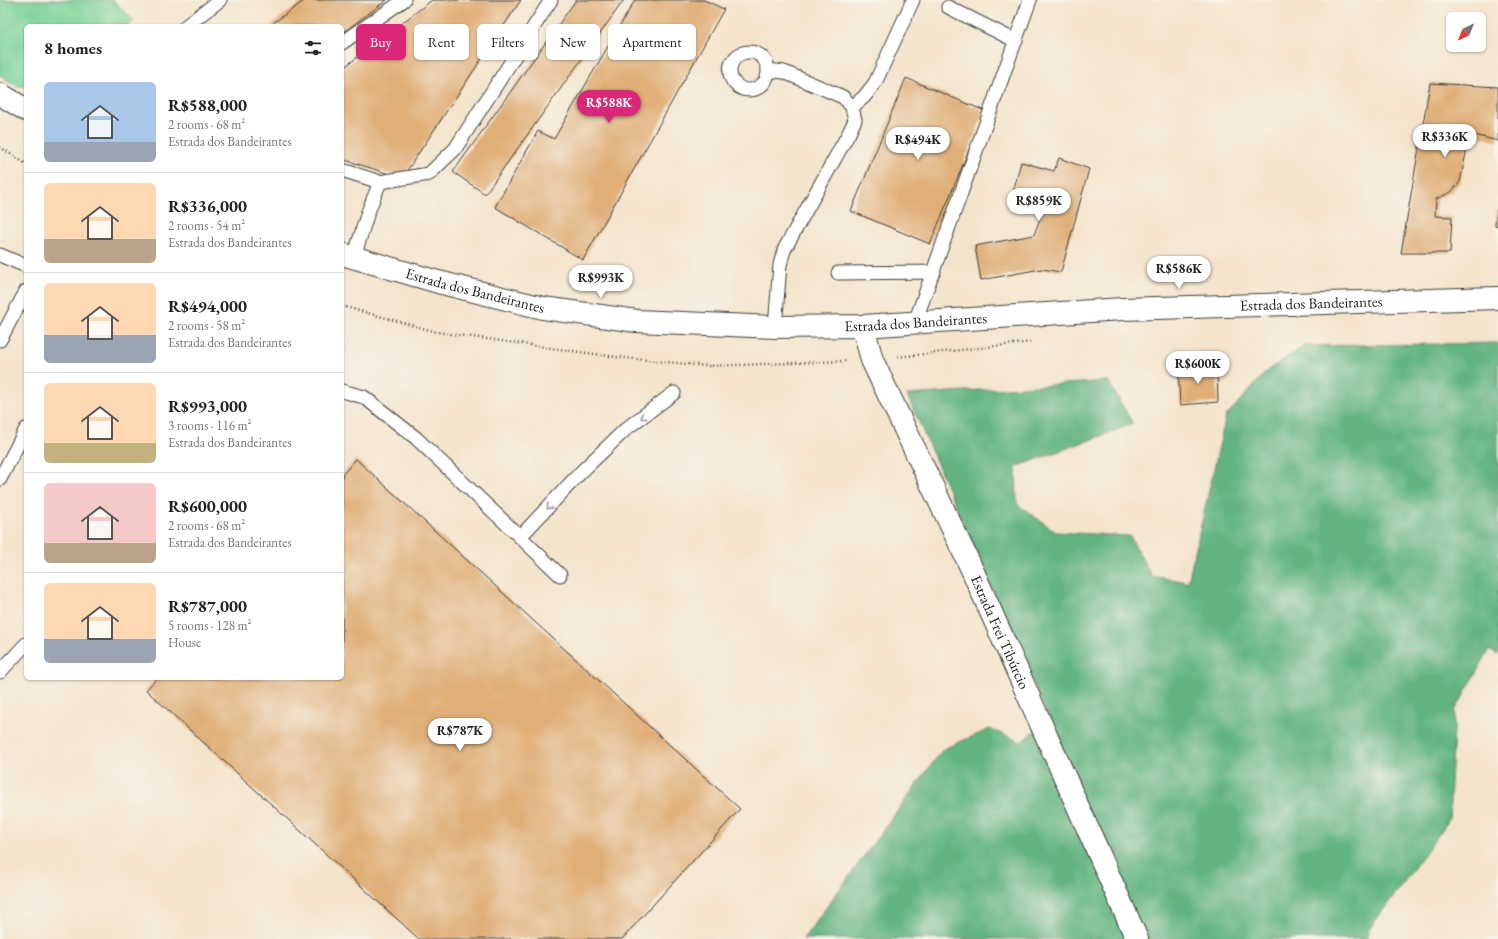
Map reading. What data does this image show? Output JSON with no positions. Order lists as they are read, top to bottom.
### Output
{
  "streets": {
    "main road": ["Estrada dos Bandeirantes", "Estrada Frei Tibúrcio"]
  },
  "crossings": [
    ["Estrada dos Bandeirantes", "Estrada Frei Tibúrcio"]
  ],
  "north": "bottom left",
  "page": {
    "chip": [
      "Buy",
      "Rent",
      "Filters",
      "New",
      "Apartment"
    ],
    "heading": "8 homes",
    "list": [
      {
        "name": "R$588,000",
        "note": "2 rooms · 68 m² · Estrada dos Bandeirantes"
      },
      {
        "name": "R$336,000",
        "note": "2 rooms · 54 m² · Estrada dos Bandeirantes"
      },
      {
        "name": "R$494,000",
        "note": "2 rooms · 58 m² · Estrada dos Bandeirantes"
      },
      {
        "name": "R$993,000",
        "note": "3 rooms · 116 m² · Estrada dos Bandeirantes"
      },
      {
        "name": "R$600,000",
        "note": "2 rooms · 68 m² · Estrada dos Bandeirantes"
      },
      {
        "name": "R$787,000",
        "note": "5 rooms · 128 m² · House"
      }
    ],
    "price": [
      "R$588K",
      "R$336K",
      "R$494K",
      "R$859K",
      "R$586K",
      "R$993K",
      "R$600K",
      "R$787K"
    ]
  }
}
